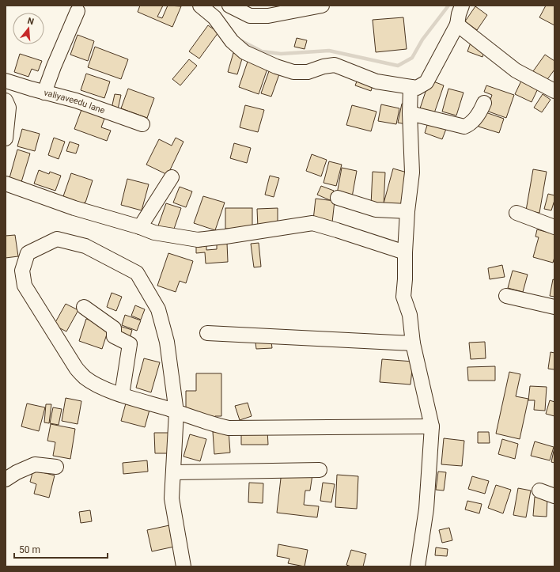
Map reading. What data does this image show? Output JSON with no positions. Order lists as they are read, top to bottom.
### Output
{
  "streets": {
    "street": ["valiyaveedu lane"]
  },
  "scale_bar": "50 m",
  "north": "top"
}
